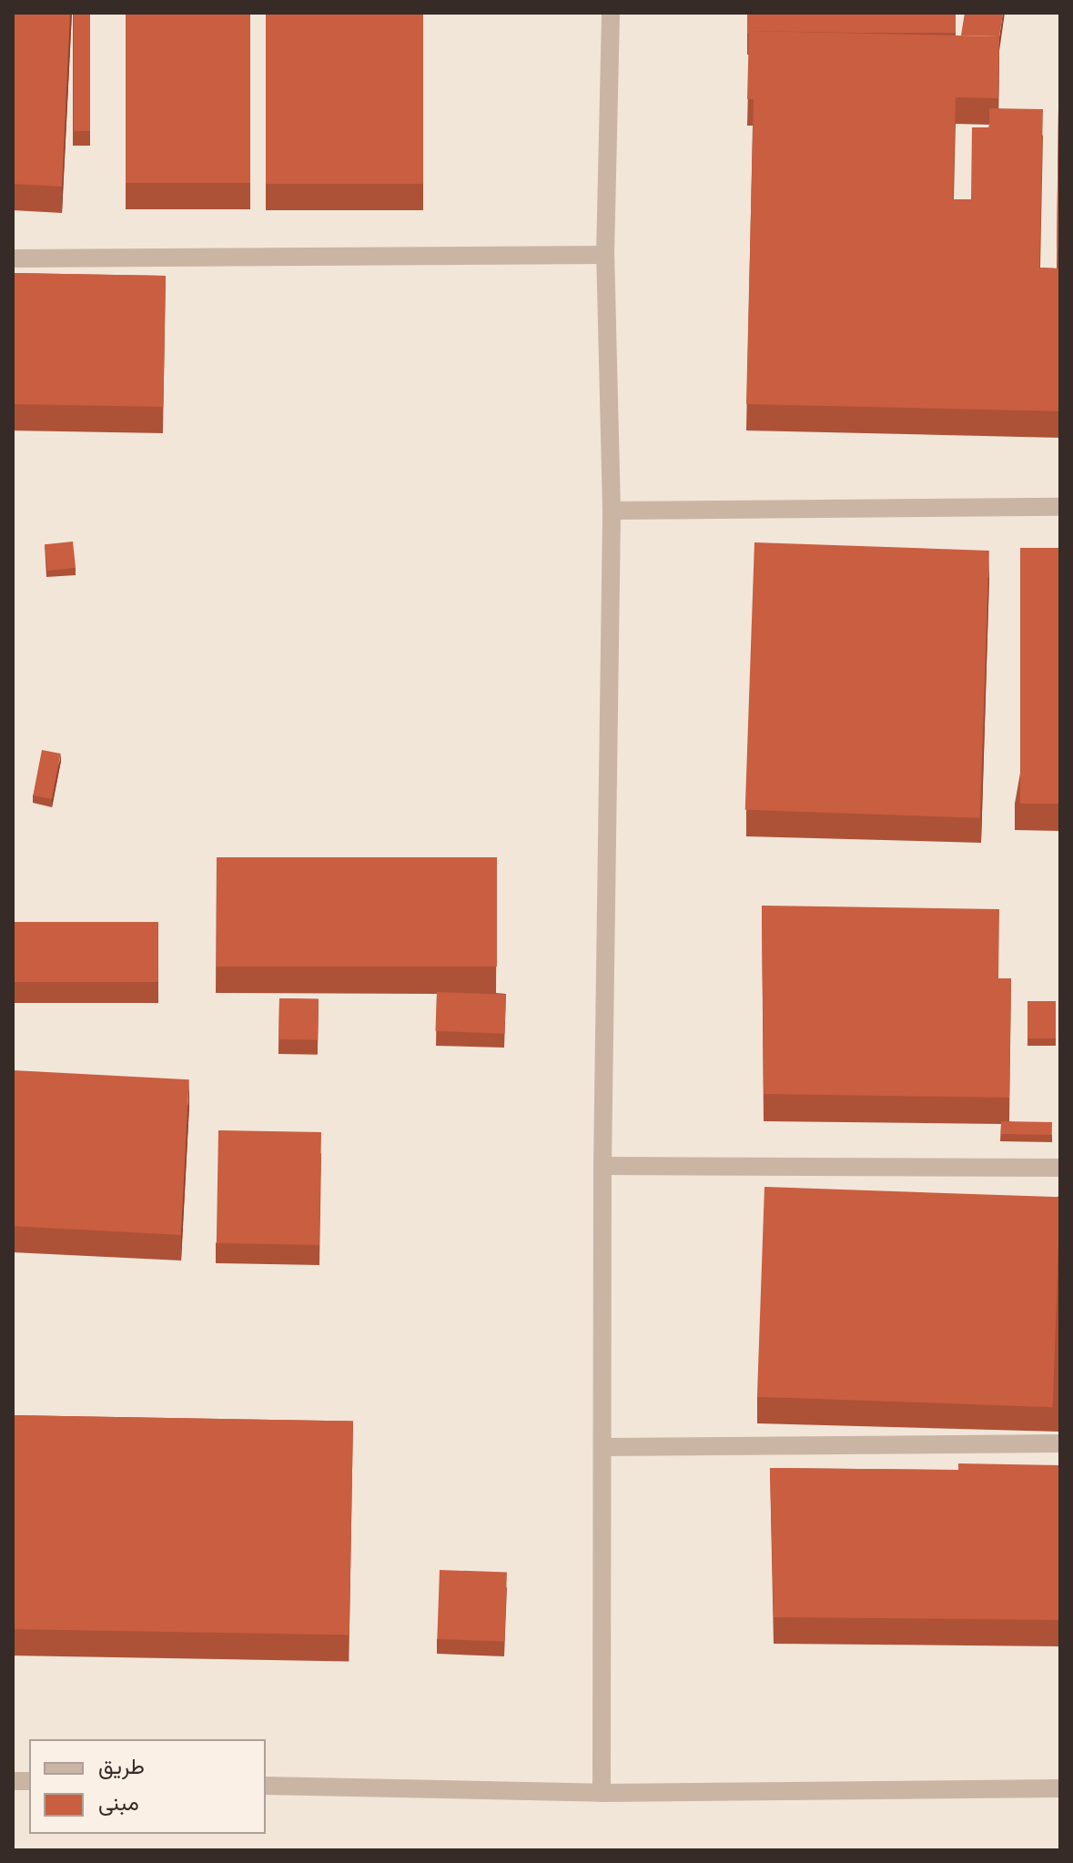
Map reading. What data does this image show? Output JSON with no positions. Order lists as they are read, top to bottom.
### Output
{
  "legend": ["طريق", "مبنى"]
}
